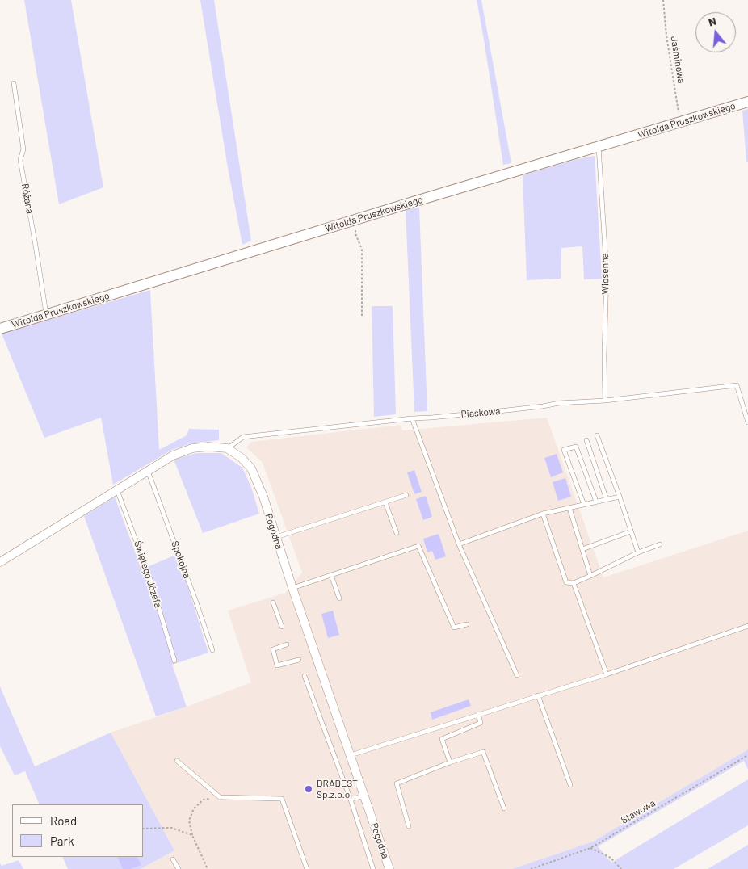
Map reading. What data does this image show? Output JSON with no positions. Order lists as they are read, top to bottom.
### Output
{
  "streets": {
    "street": ["Witolda Pruszkowskiego", "Pogodna"],
    "lane": [
      "Różana",
      "Wiosenna",
      "Piaskowa",
      "Spokojna",
      "Świętego Józefa"
    ],
    "path": ["Jaśminowa", "Stawowa"]
  },
  "crossings": [
    ["Jaśminowa", "Witolda Pruszkowskiego"],
    ["Witolda Pruszkowskiego", "Różana"],
    ["Witolda Pruszkowskiego", "Wiosenna"],
    ["Wiosenna", "Piaskowa"],
    ["Piaskowa", "Pogodna"],
    ["Pogodna", "Spokojna"],
    ["Pogodna", "Świętego Józefa"]
  ],
  "places": ["DRABEST Sp.z.o.o."],
  "legend": ["Road", "Park"],
  "north": "top"
}
